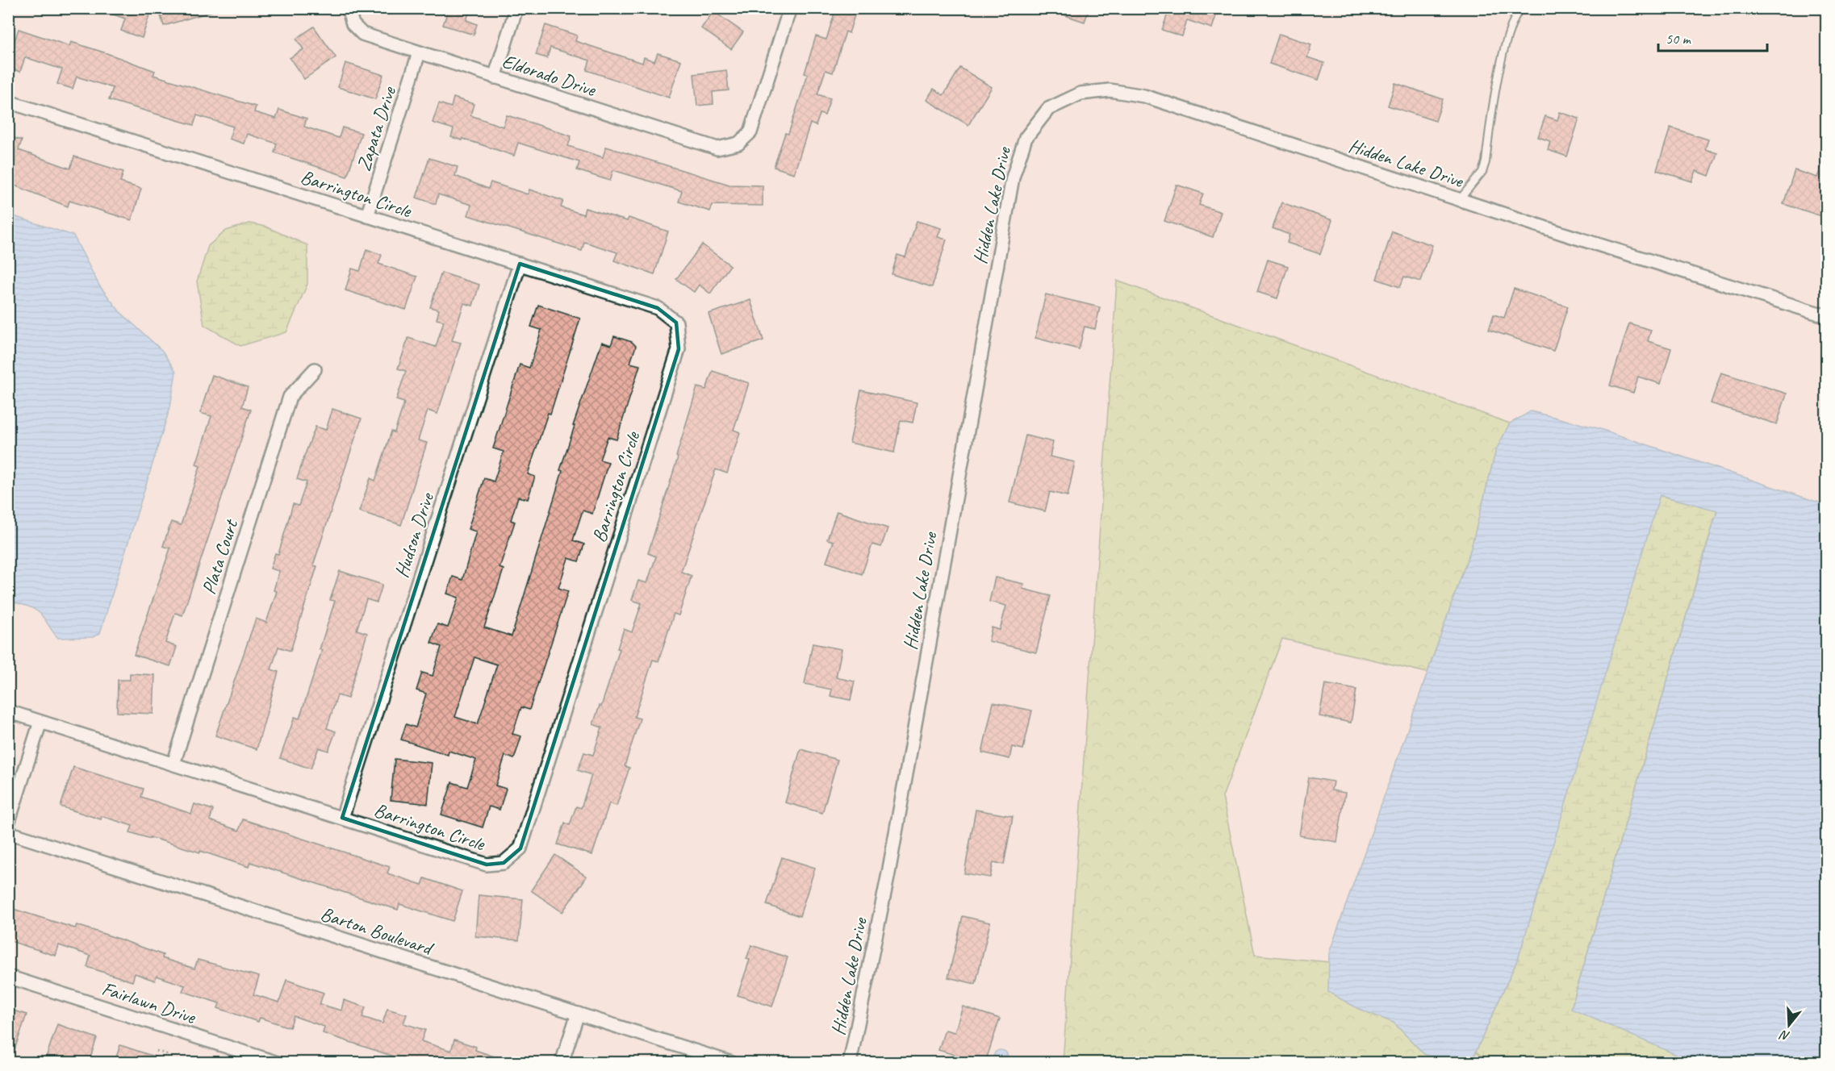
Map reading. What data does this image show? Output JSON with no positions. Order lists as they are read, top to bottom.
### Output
{
  "streets": {
    "street": [
      "Eldorado Drive",
      "Zapata Drive",
      "Hidden Lake Drive",
      "Barrington Circle",
      "Hudson Drive",
      "Plata Court",
      "Barton Boulevard",
      "Fairlawn Drive"
    ]
  },
  "crossings": [
    ["Eldorado Drive", "Zapata Drive"],
    ["Zapata Drive", "Barrington Circle"],
    ["Barrington Circle", "Hudson Drive"],
    ["Barrington Circle", "Plata Court"]
  ],
  "scale_bar": "50 m",
  "north": "bottom"
}
